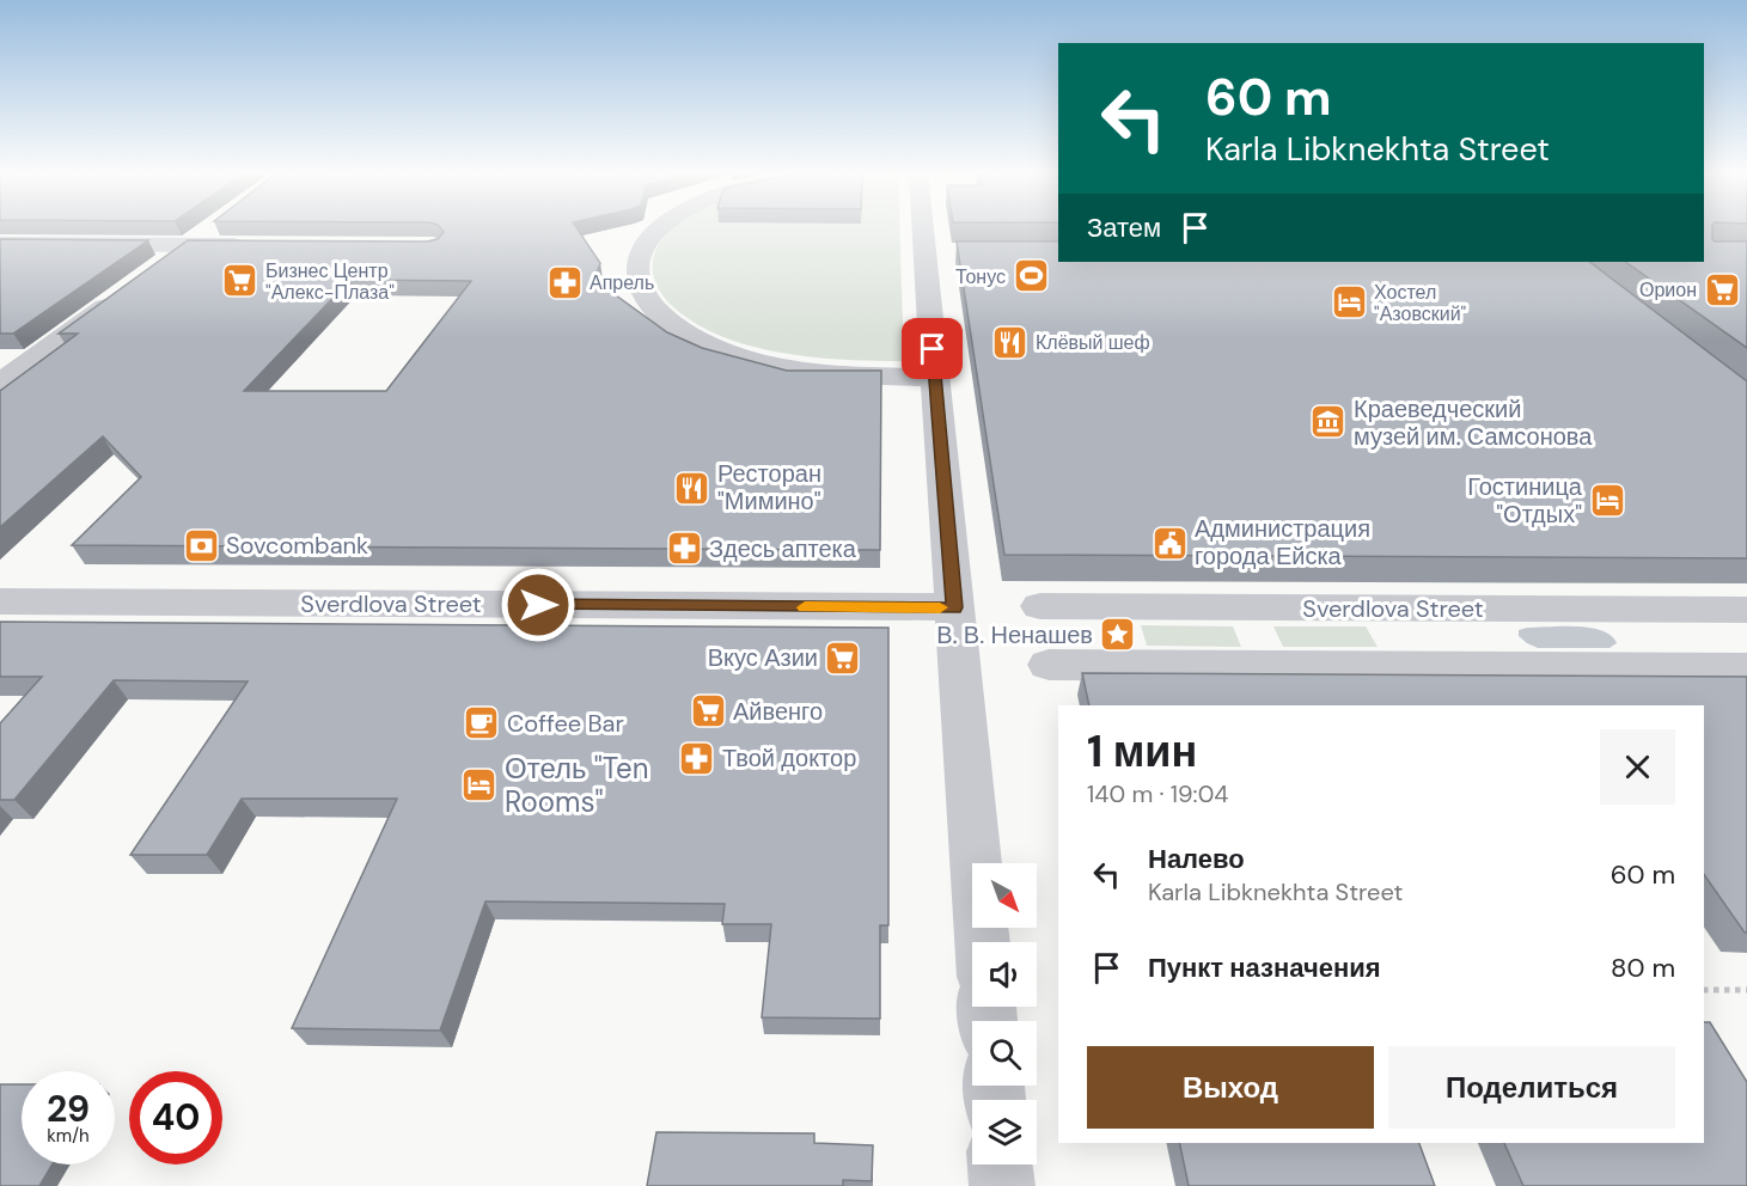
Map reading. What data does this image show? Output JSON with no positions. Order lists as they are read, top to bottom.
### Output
{
  "streets": {
    "street": ["Sverdlova Street"]
  },
  "places": {
    "sports": ["Тонус"],
    "supermarket": [
      "Бизнес Центр \"Алекс-Плаза\"",
      "Орион",
      "Вкус Азии",
      "Айвенго"
    ],
    "pharmacy": ["Апрель", "Здесь аптека", "Твой доктор"],
    "hotel": ["Хостел \"Азовский\"", "Гостиница \"Отдых\"", "Отель \"Ten Rooms\""],
    "restaurant": ["Клёвый шеф", "Ресторан \"Мимино\""],
    "museum": ["Краеведческий музей им. Самсонова"],
    "public building": ["Администрация города Ейска"],
    "bank": ["Sovcombank"],
    "place": ["В. В. Ненашев"],
    "cafe": ["Coffee Bar"]
  },
  "north": "bottom right",
  "page": {
    "turn": ["60 m", "Karla Libknekhta Street"],
    "then": "Затем",
    "heading": ["1 мин", "140 m · 19:04"],
    "list": [
      {
        "name": "Налево",
        "note": "Karla Libknekhta Street",
        "value": "60 m"
      },
      {
        "name": "Пункт назначения",
        "value": "80 m"
      }
    ],
    "buttons": ["Выход", "Поделиться"],
    "speed": "29 km/h",
    "limit": "40"
  }
}
